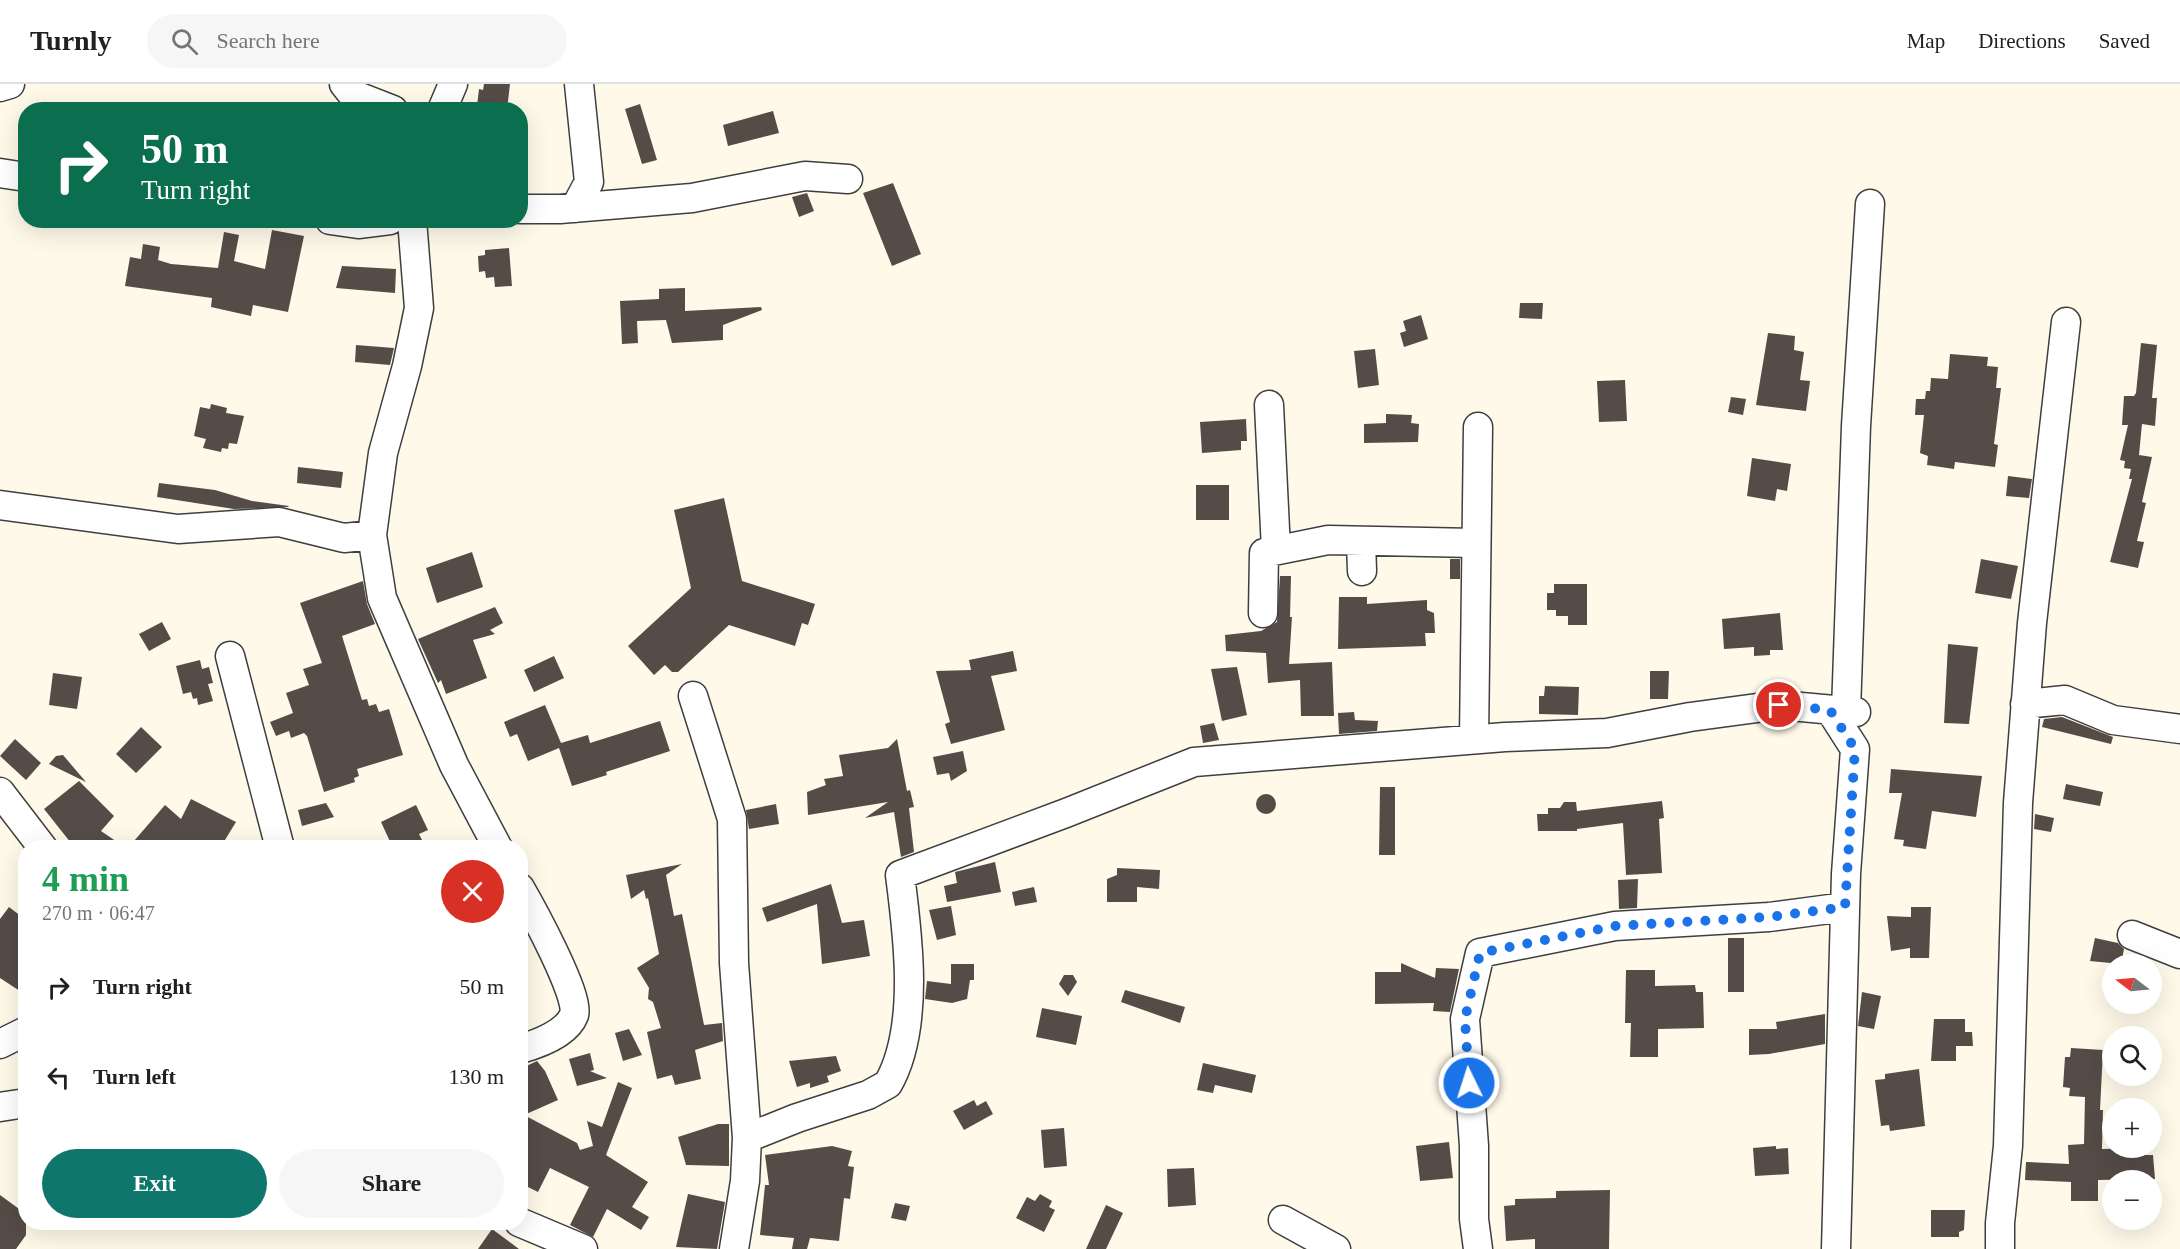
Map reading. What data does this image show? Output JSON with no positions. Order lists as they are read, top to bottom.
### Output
{
  "north": "left",
  "page": {
    "header": "Turnly",
    "search": "Search here",
    "nav": ["Map", "Directions", "Saved"],
    "turn": ["50 m", "Turn right"],
    "heading": ["4 min", "270 m · 06:47"],
    "list": [
      {
        "name": "Turn right",
        "value": "50 m"
      },
      {
        "name": "Turn left",
        "value": "130 m"
      }
    ],
    "map_buttons": ["+", "−"],
    "buttons": ["Exit", "Share"]
  }
}
